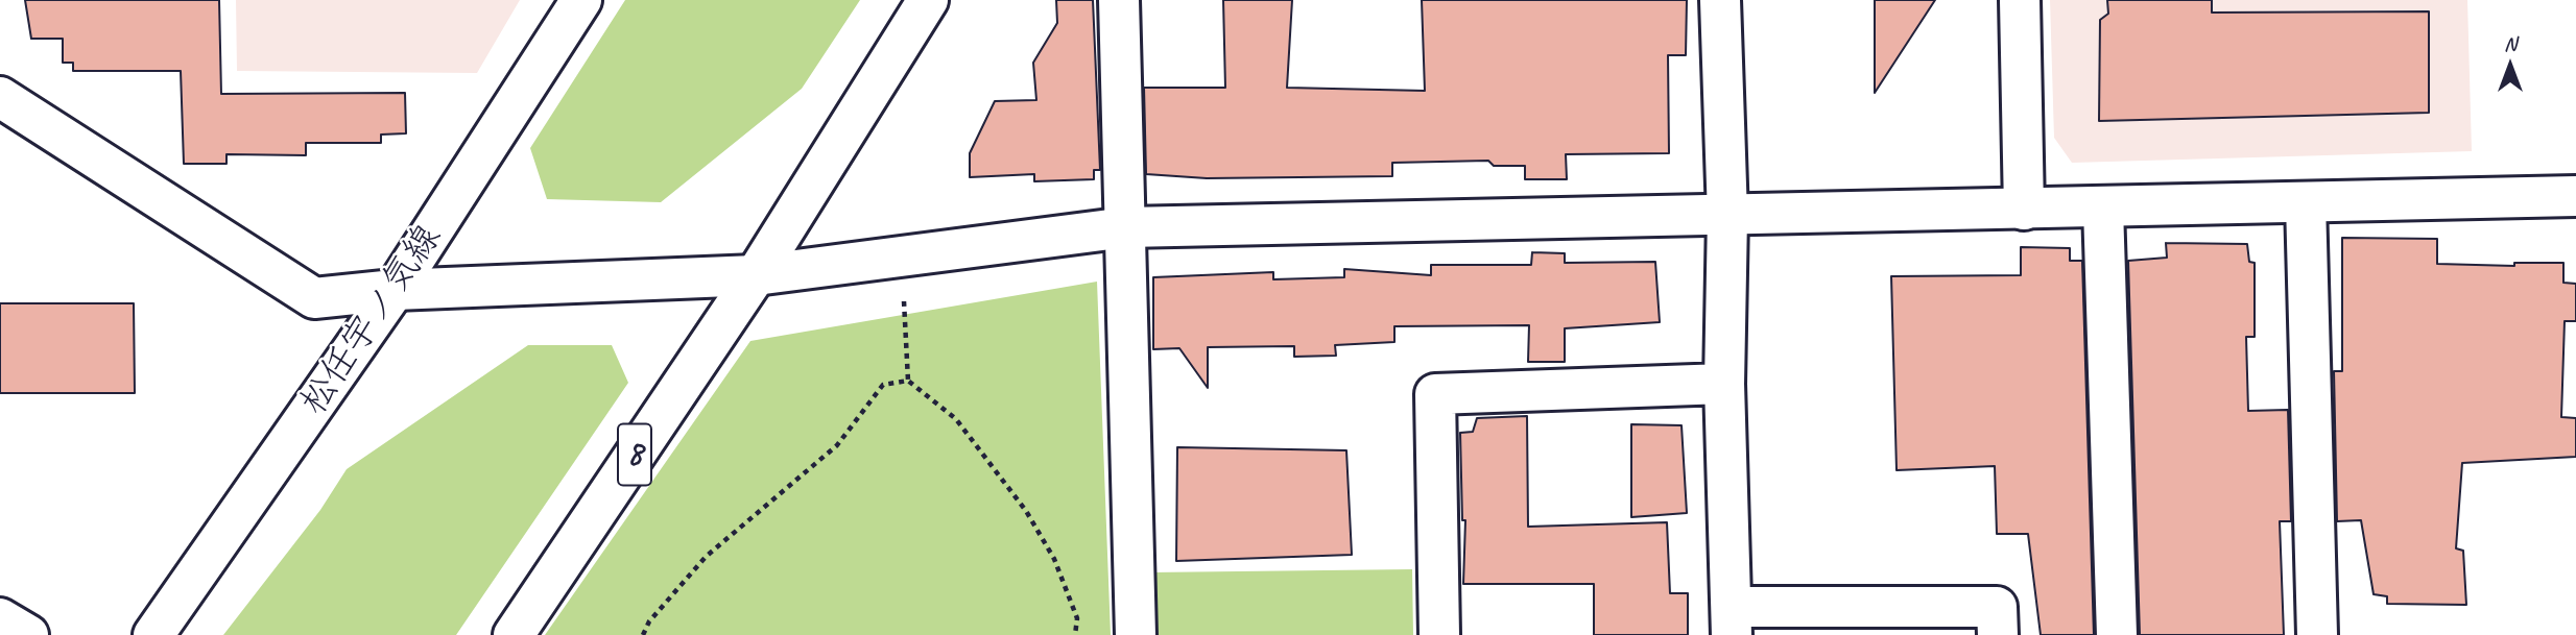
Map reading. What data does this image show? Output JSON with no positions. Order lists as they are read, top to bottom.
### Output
{
  "streets": {
    "street": ["松任宇ノ気線", "8"]
  },
  "north": "top"
}
